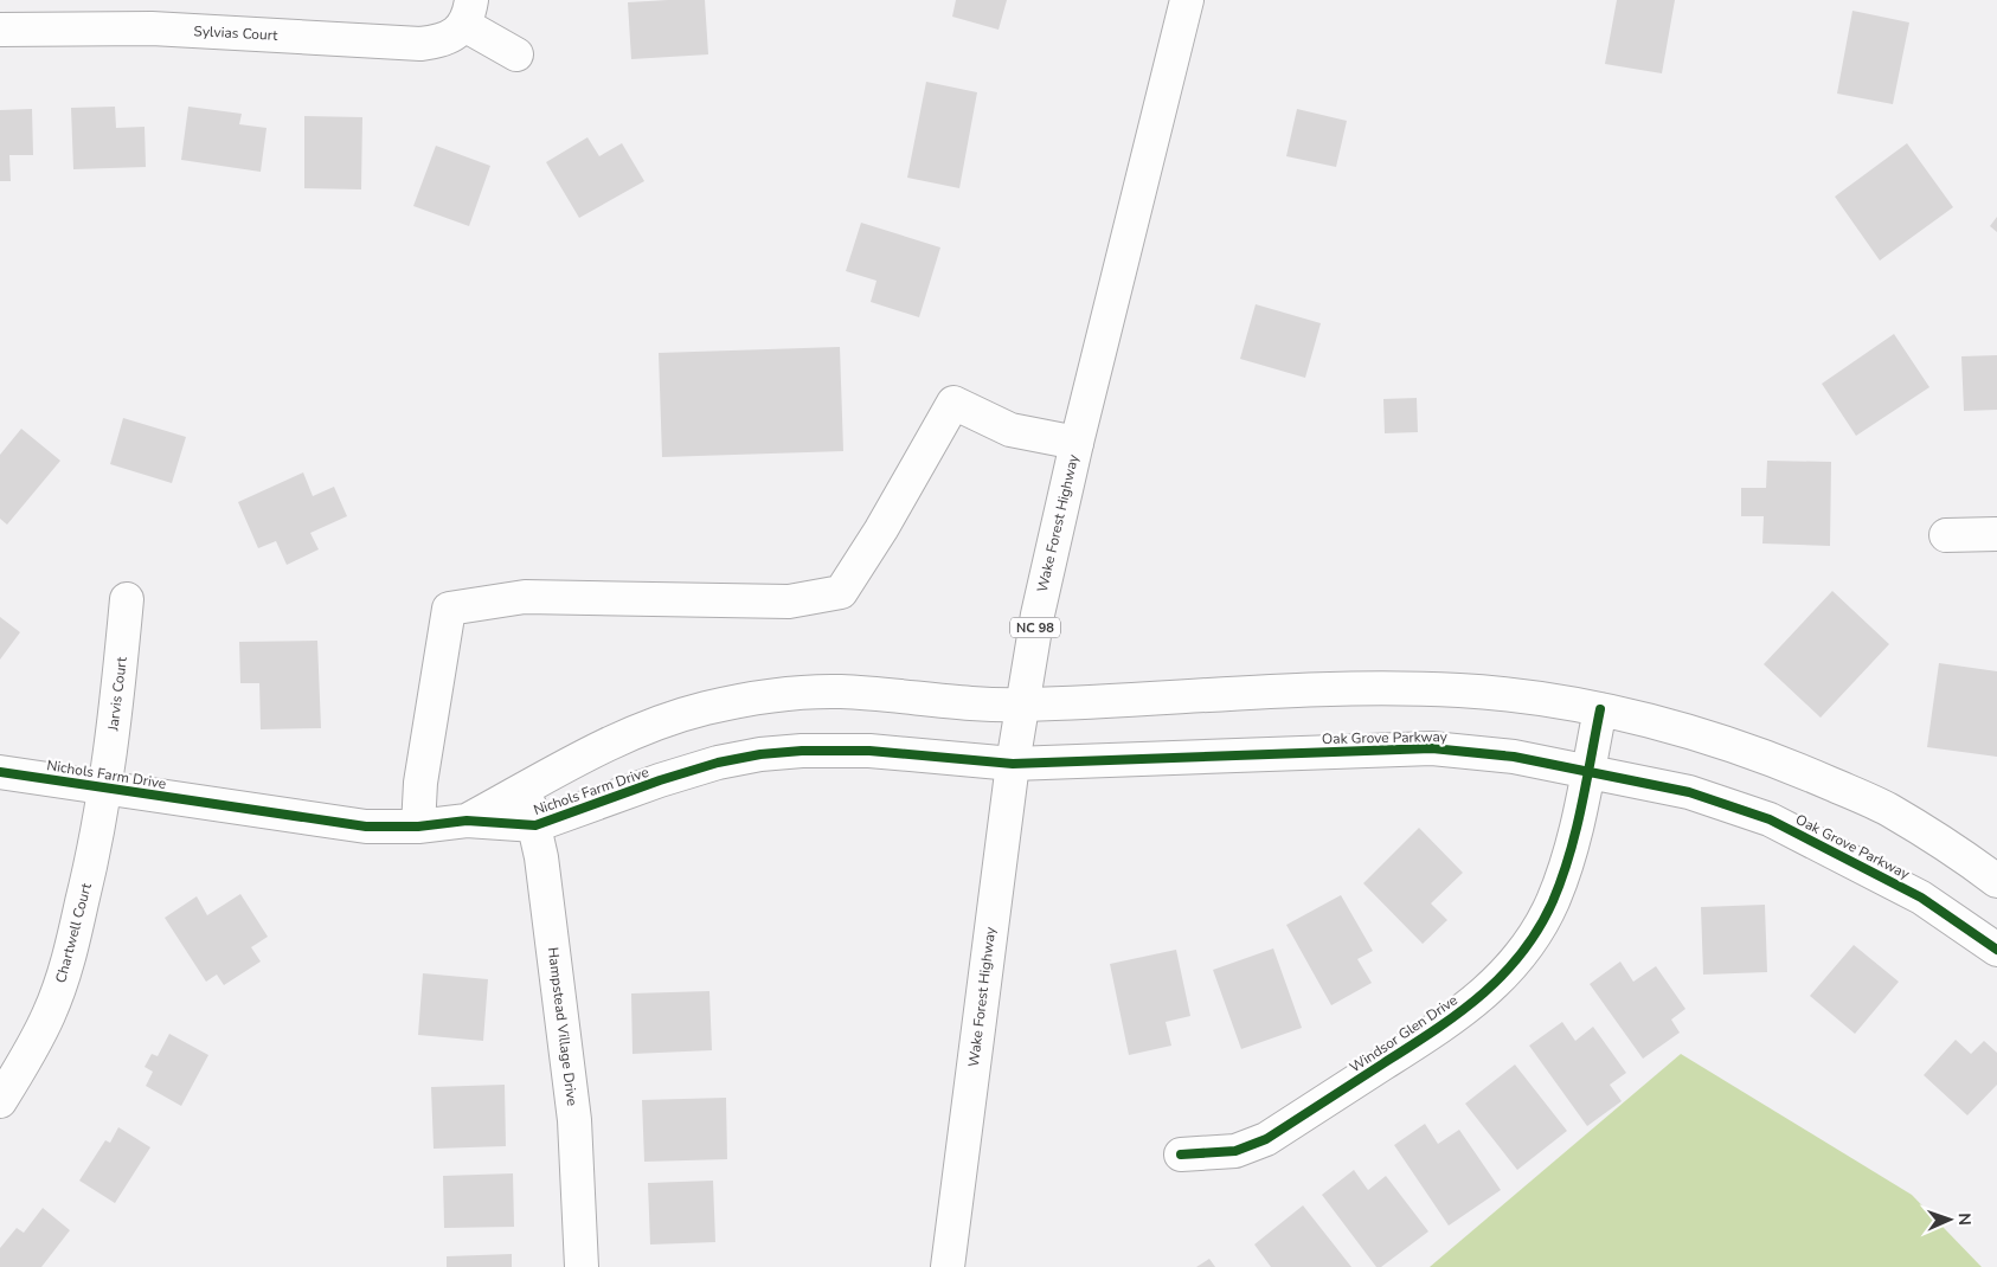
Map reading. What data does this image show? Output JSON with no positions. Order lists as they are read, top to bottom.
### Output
{
  "streets": {
    "main road": [
      "Sylvias Court",
      "Wake Forest Highway",
      "NC 98",
      "Jarvis Court",
      "Oak Grove Parkway",
      "Nichols Farm Drive",
      "Chartwell Court",
      "Hampstead Village Drive",
      "Windsor Glen Drive"
    ]
  },
  "crossings": [
    ["Wake Forest Highway", "Oak Grove Parkway"],
    ["Wake Forest Highway", "Nichols Farm Drive"],
    ["Jarvis Court", "Nichols Farm Drive"],
    ["Jarvis Court", "Chartwell Court"],
    ["Oak Grove Parkway", "Nichols Farm Drive"],
    ["Oak Grove Parkway", "Windsor Glen Drive"],
    ["Nichols Farm Drive", "Chartwell Court"],
    ["Nichols Farm Drive", "Hampstead Village Drive"]
  ],
  "north": "right"
}
